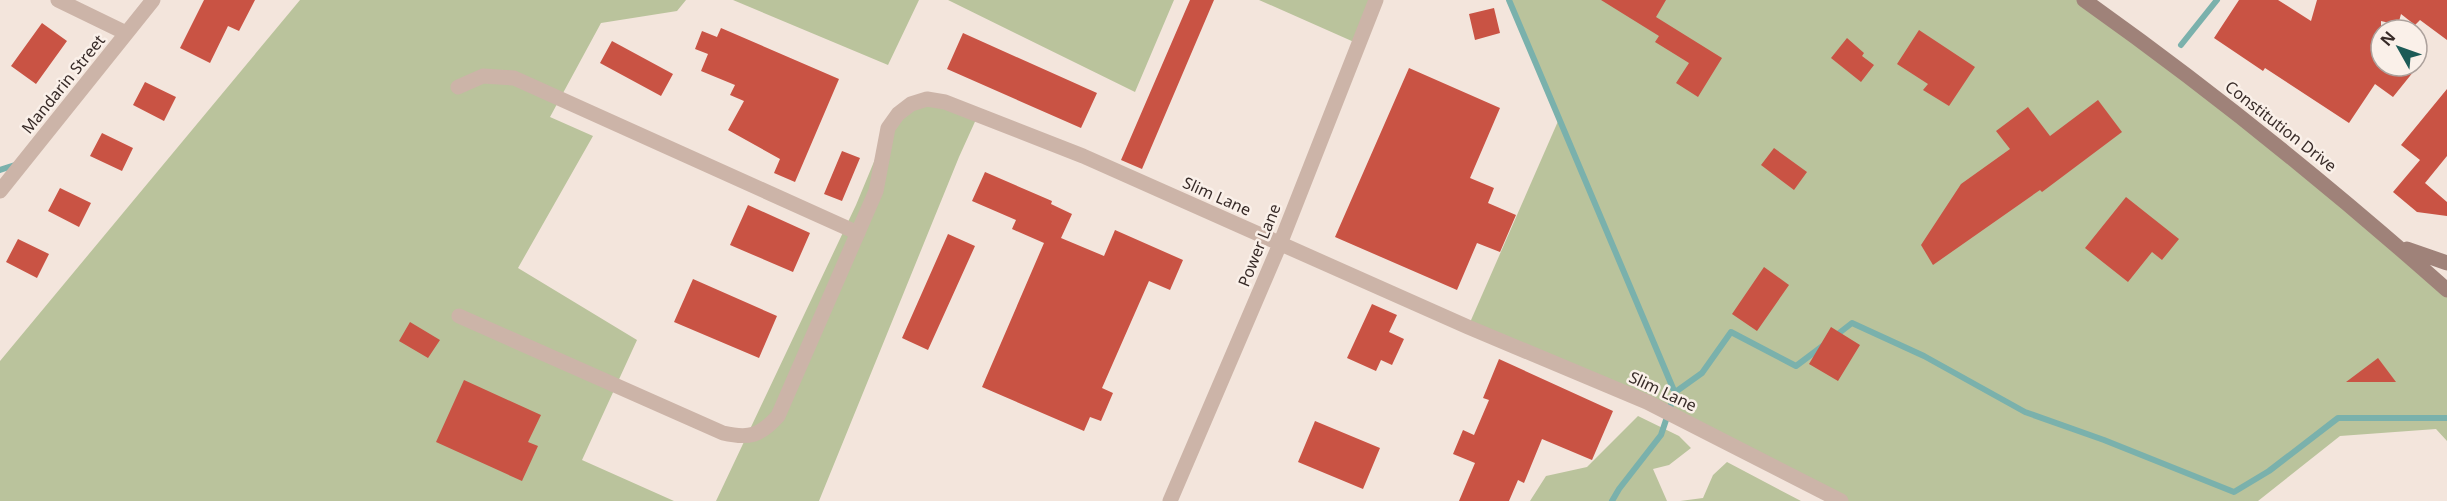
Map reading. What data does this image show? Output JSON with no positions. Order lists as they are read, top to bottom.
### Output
{
  "streets": {
    "main road": ["Constitution Drive"],
    "street": ["Mandarin Street", "Slim Lane", "Power Lane"]
  },
  "crossings": [
    ["Slim Lane", "Power Lane"]
  ],
  "north": "top left"
}
